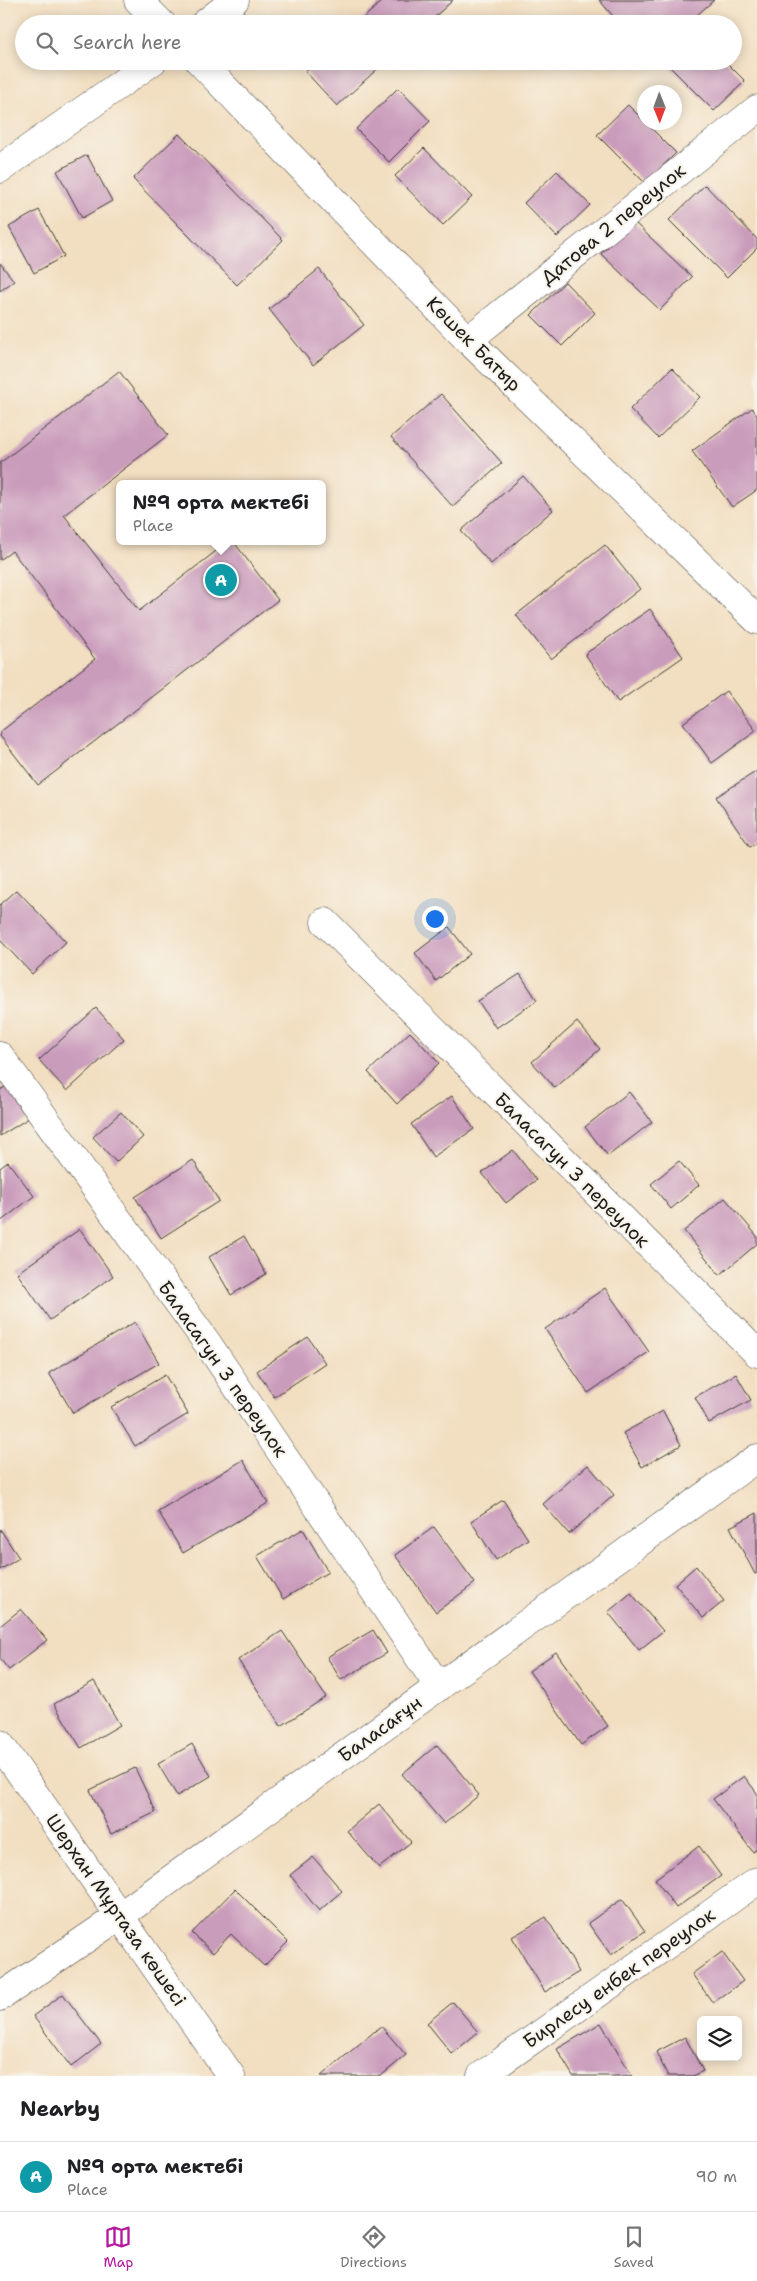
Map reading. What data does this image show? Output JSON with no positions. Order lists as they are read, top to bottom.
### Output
{
  "streets": {
    "street": [
      "Датова 2 переулок",
      "Көшек Батыр",
      "Баласагун 3 переулок",
      "Баласағұн",
      "Шерхан Мұртаза көшесі",
      "Бирлесу енбек переулок"
    ]
  },
  "crossings": [
    ["Датова 2 переулок", "Көшек Батыр"],
    ["Баласагун 3 переулок", "Баласағұн"],
    ["Баласағұн", "Шерхан Мұртаза көшесі"]
  ],
  "north": "bottom",
  "page": {
    "search": "Search here",
    "popup": ["№9 орта мектебі", "Place"],
    "pins": "A",
    "heading": "Nearby",
    "list": [
      {
        "mark": "A",
        "name": "№9 орта мектебі",
        "note": "Place",
        "value": "90 m"
      }
    ],
    "nav": ["Map", "Directions", "Saved"]
  }
}
